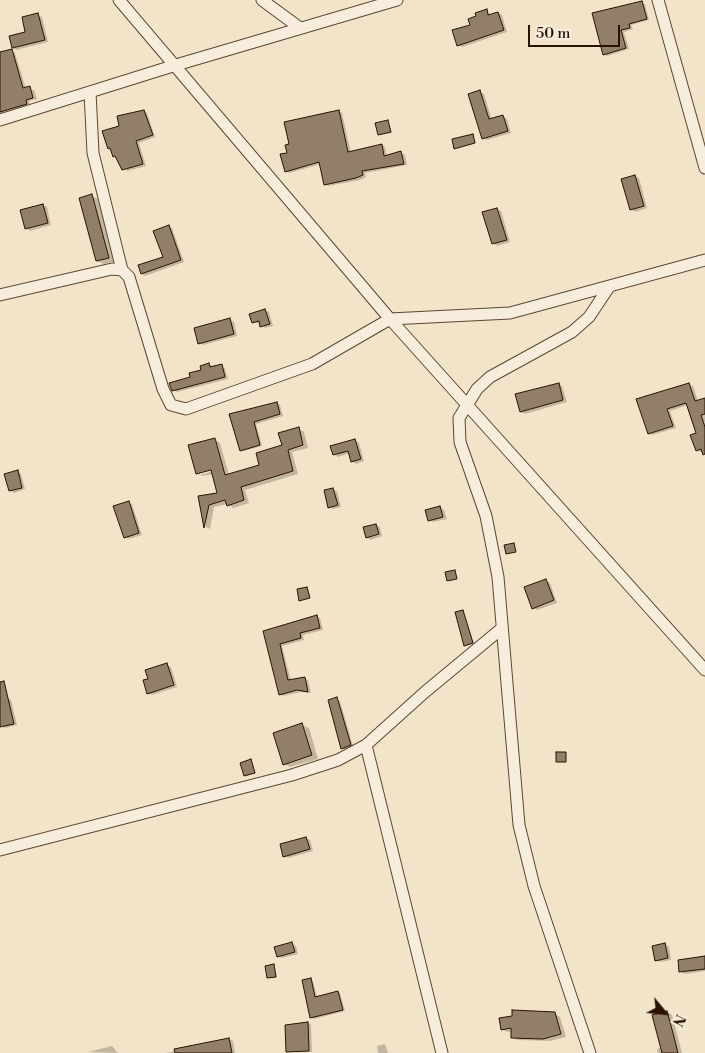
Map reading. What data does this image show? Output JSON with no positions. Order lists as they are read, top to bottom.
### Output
{
  "scale_bar": "50 m",
  "north": "bottom right"
}
